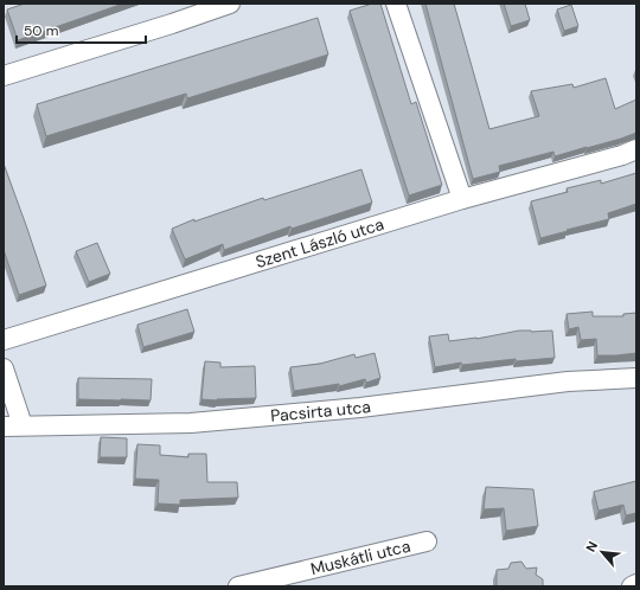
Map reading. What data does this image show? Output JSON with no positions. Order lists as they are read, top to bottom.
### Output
{
  "streets": {
    "street": ["Szent László utca", "Pacsirta utca", "Muskátli utca"]
  },
  "scale_bar": "50 m",
  "north": "top left"
}
